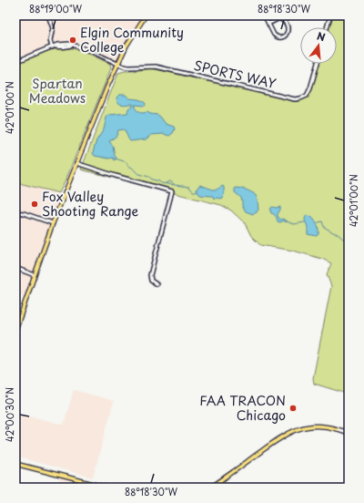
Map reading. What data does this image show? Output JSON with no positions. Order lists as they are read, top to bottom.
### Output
{
  "streets": {
    "street": ["SPORTS WAY"]
  },
  "parks": ["Spartan Meadows"],
  "places": ["Elgin Community College", "Fox Valley Shooting Range", "FAA TRACON Chicago"],
  "north": "top",
  "coordinates": [
    "88°19'00\"W",
    "88°18'30\"W",
    "42°01'00\"N",
    "42°00'30\"N"
  ]
}
